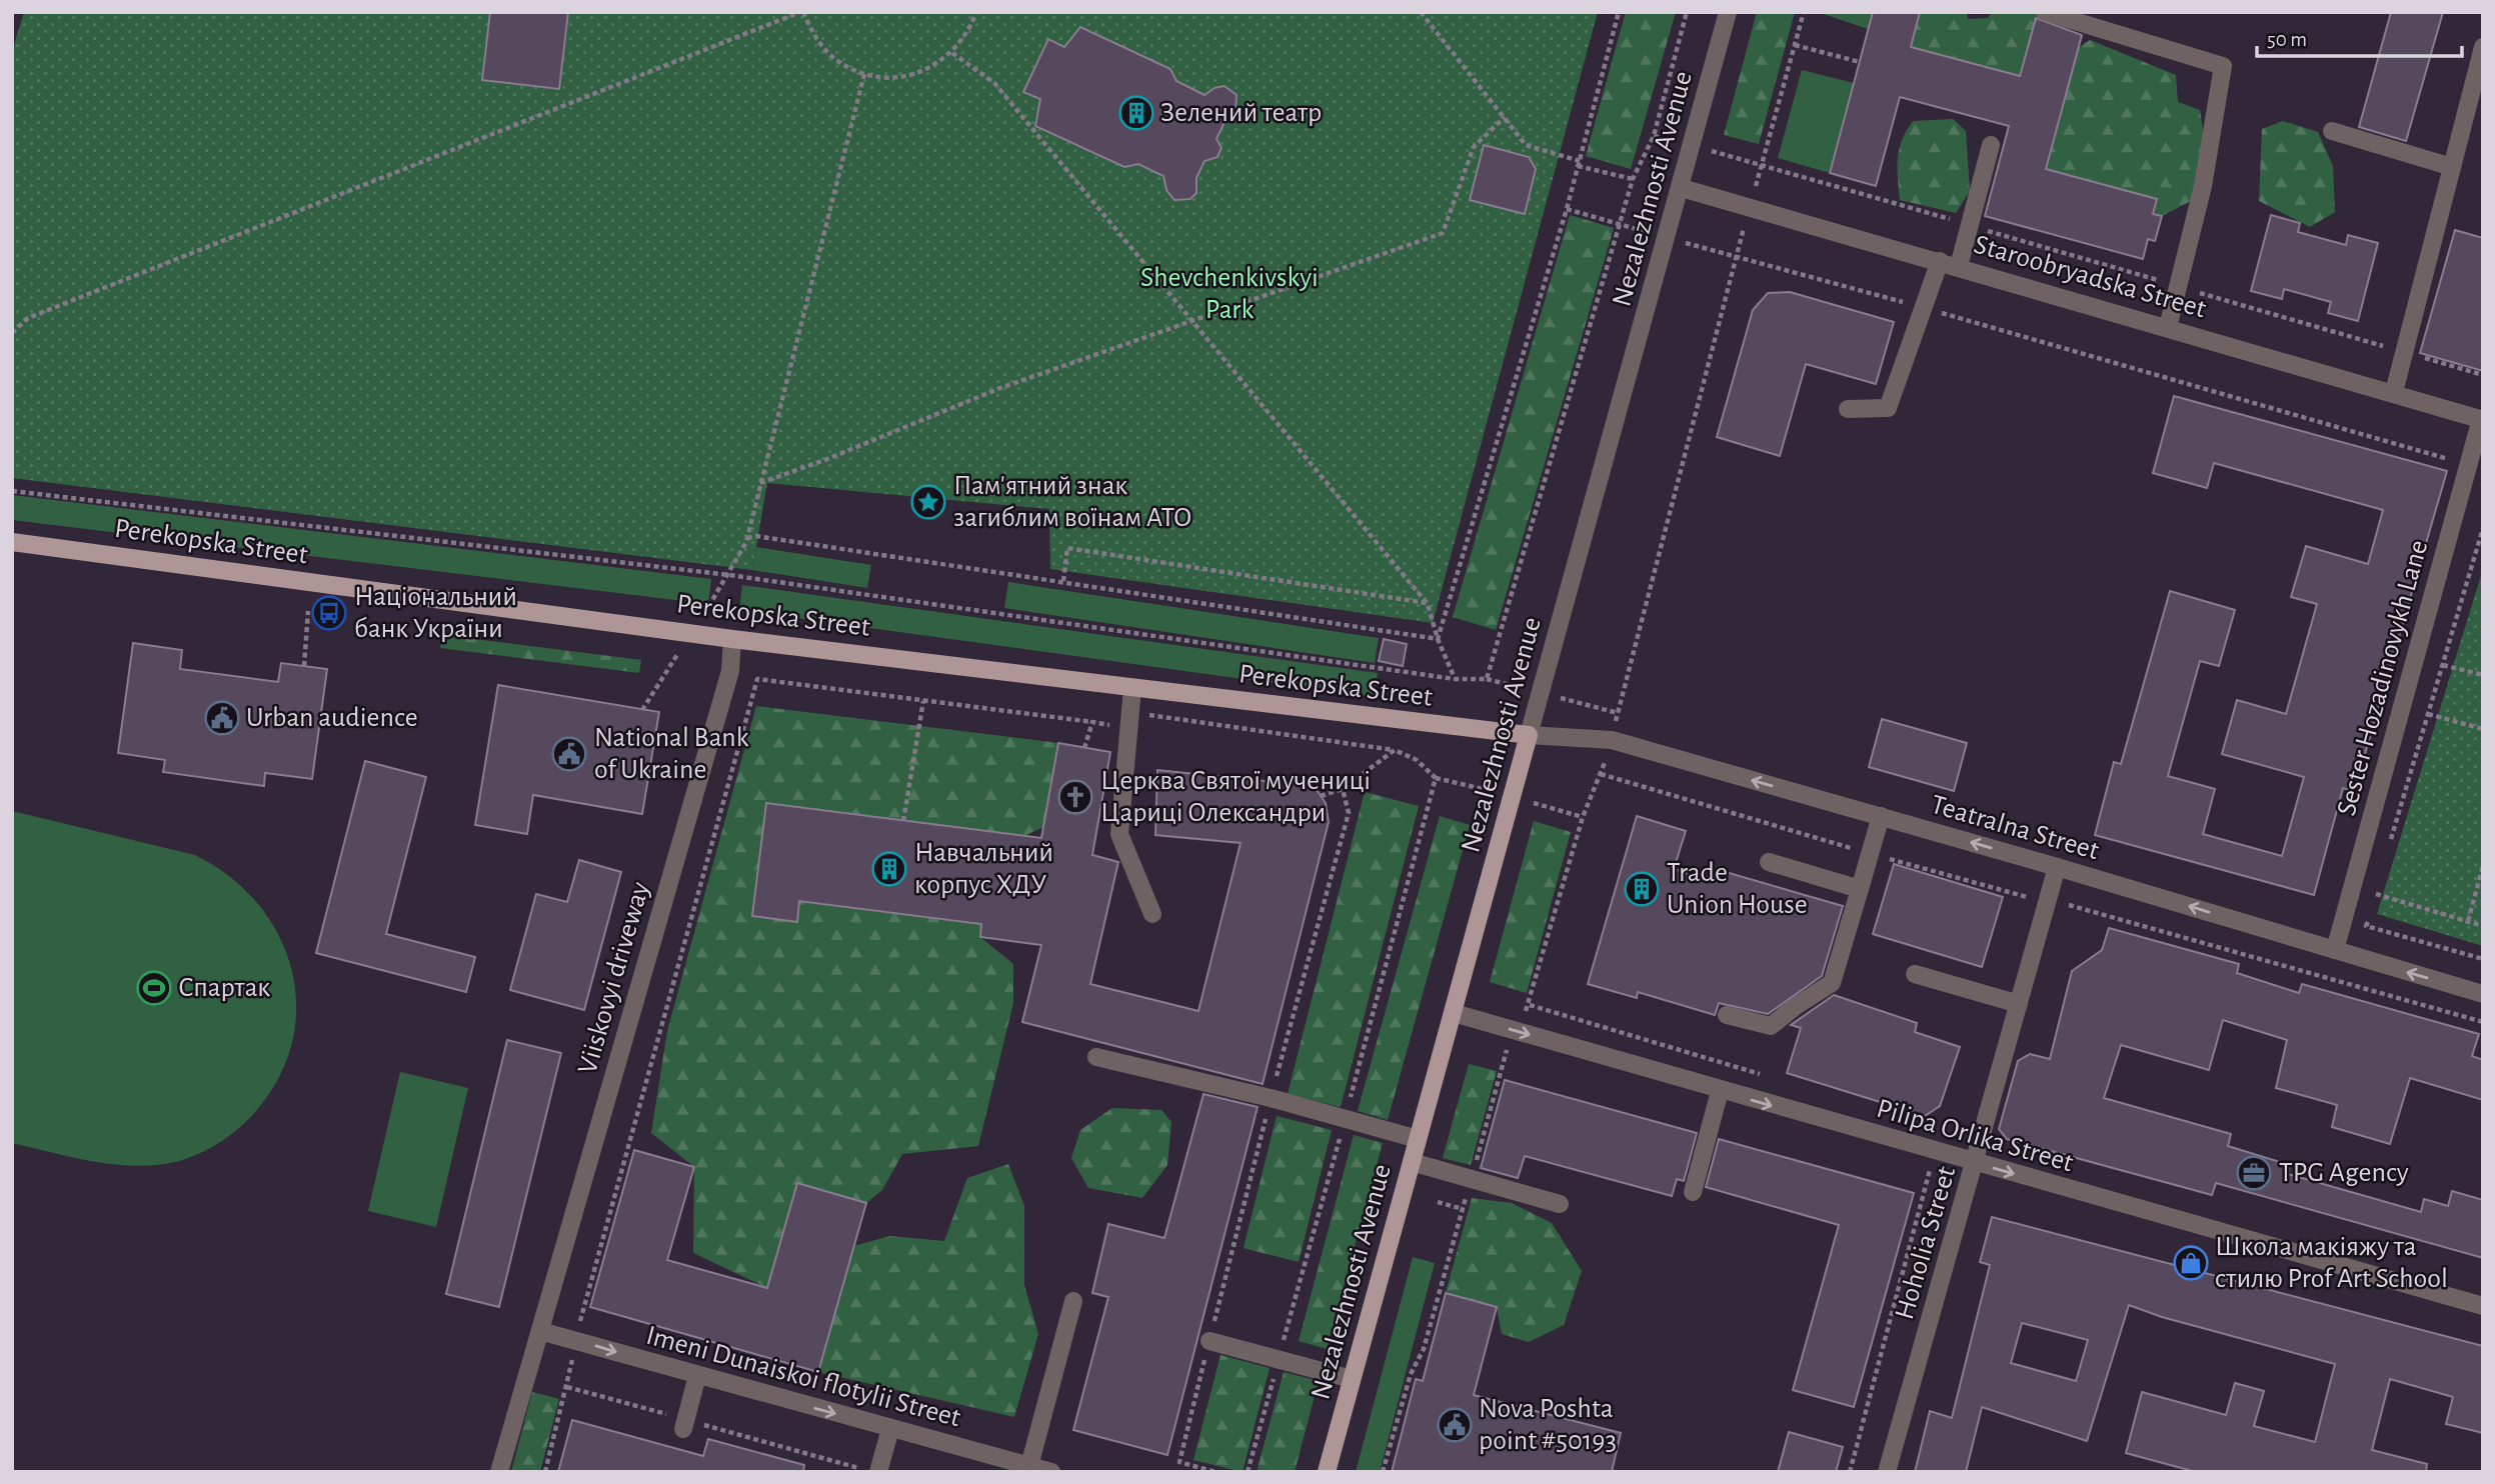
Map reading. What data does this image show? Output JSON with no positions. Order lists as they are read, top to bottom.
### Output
{
  "streets": {
    "main road": ["Nezalezhnosti Avenue", "Perekopska Street"],
    "street": [
      "Staroobryadska Street",
      "Sester Hozadinovykh Lane",
      "Teatralna Street",
      "Viiskovyi driveway",
      "Pilipa Orlika Street",
      "Hoholia Street",
      "Imeni Dunaiskoi flotylii Street"
    ]
  },
  "crossings": [
    ["Nezalezhnosti Avenue", "Staroobryadska Street"],
    ["Nezalezhnosti Avenue", "Perekopska Street"],
    ["Nezalezhnosti Avenue", "Teatralna Street"],
    ["Nezalezhnosti Avenue", "Pilipa Orlika Street"],
    ["Staroobryadska Street", "Sester Hozadinovykh Lane"],
    ["Perekopska Street", "Teatralna Street"],
    ["Perekopska Street", "Viiskovyi driveway"],
    ["Sester Hozadinovykh Lane", "Teatralna Street"],
    ["Teatralna Street", "Hoholia Street"],
    ["Viiskovyi driveway", "Imeni Dunaiskoi flotylii Street"],
    ["Pilipa Orlika Street", "Hoholia Street"]
  ],
  "one_way": ["Teatralna Street", "Pilipa Orlika Street", "Imeni Dunaiskoi flotylii Street"],
  "parks": ["Shevchenkivskyi Park"],
  "places": {
    "building": ["Зелений театр", "Навчальний корпус ХДУ", "Trade Union House"],
    "place": ["Пам'ятний знак загиблим воїнам АТО"],
    "bus stop": ["Національний банк України"],
    "public building": ["Urban audience", "National Bank of Ukraine", "Nova Poshta point #50193"],
    "church": ["Церква Святої мучениці Цариці Олександри"],
    "sports": ["Спартак"],
    "office": ["TPG Agency"],
    "shop": ["Школа макіяжу та стилю Prof Art School"]
  },
  "scale_bar": "50 m"
}
